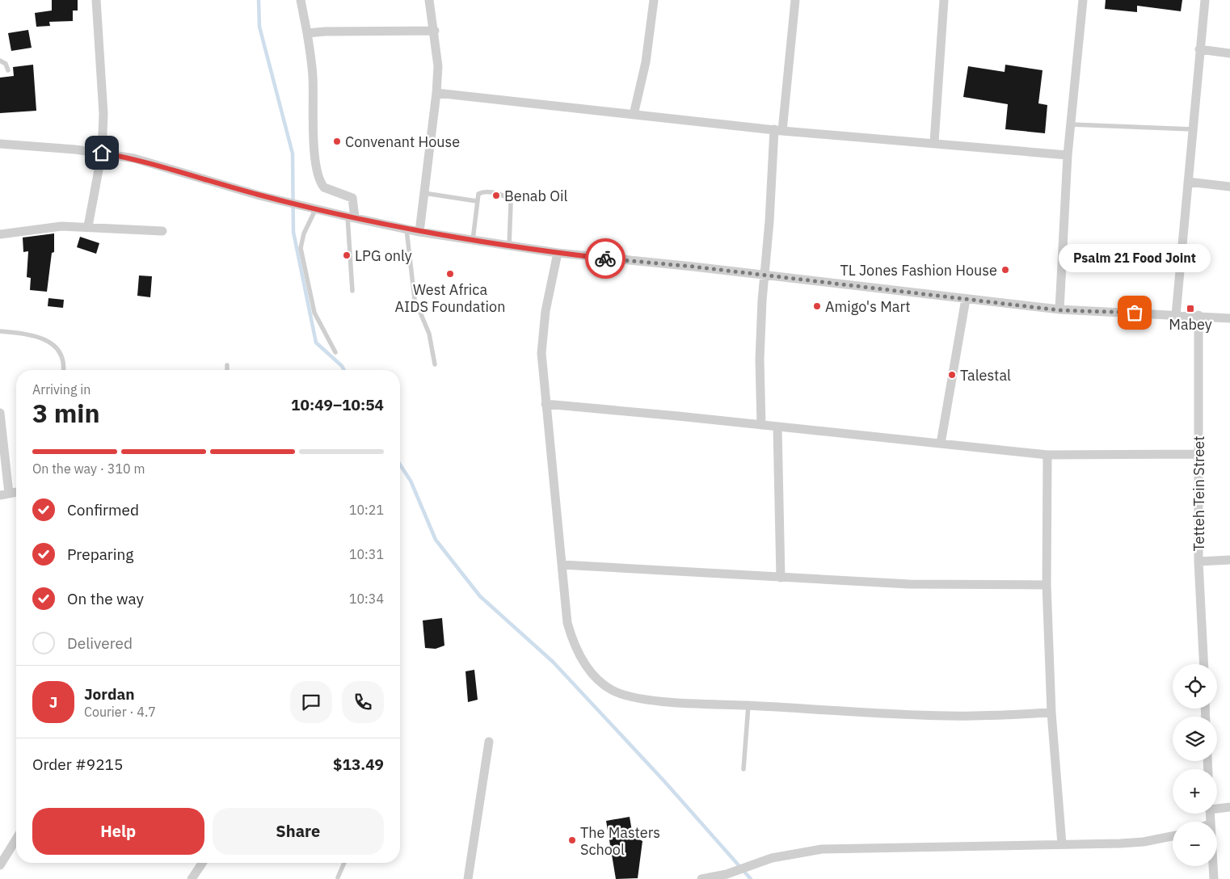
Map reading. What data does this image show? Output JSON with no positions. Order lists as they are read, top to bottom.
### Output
{
  "streets": {
    "street": ["Tetteh Tein Street"]
  },
  "places": {
    "other": [
      "Convenant House",
      "Benab Oil",
      "LPG only",
      "TL Jones Fashion House",
      "West Africa AIDS Foundation",
      "Amigo's Mart",
      "Psalm 21 Food Joint",
      "Talestal",
      "The Masters School"
    ],
    "transit": ["Mabey"]
  },
  "page": {
    "bubble": "Psalm 21 Food Joint",
    "heading": ["3 min", "Arriving in", "10:49–10:54"],
    "panel": [
      "Jordan",
      "Courier · 4.7",
      "Order #9215",
      "$13.49"
    ],
    "bar": "On the way · 310 m",
    "list": [
      ["Confirmed", "10:21"],
      ["Preparing", "10:31"],
      ["On the way", "10:34"],
      "Delivered"
    ],
    "map_buttons": ["+", "−"],
    "round": "J",
    "buttons": ["Help", "Share"]
  }
}
